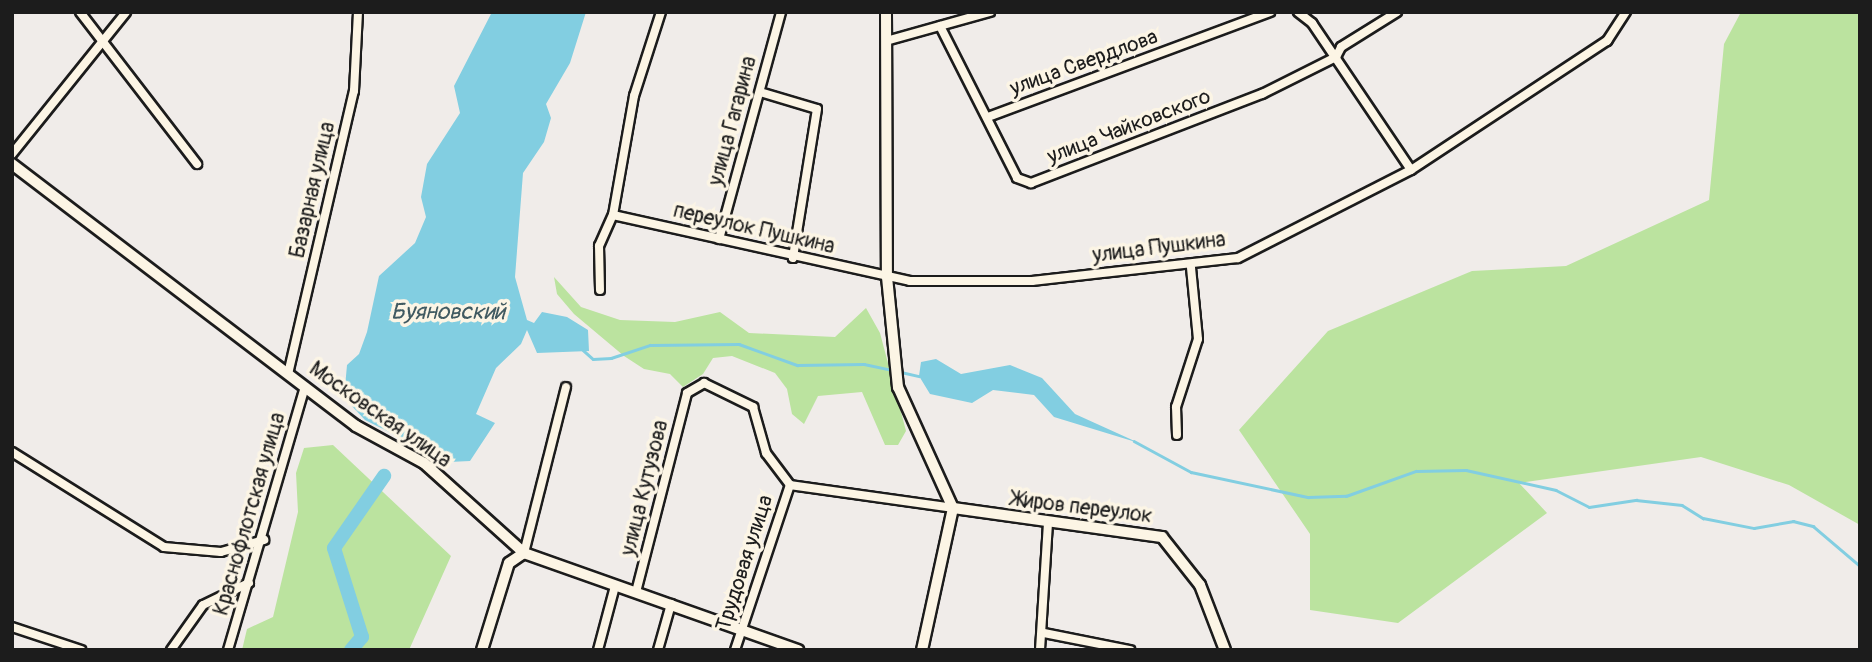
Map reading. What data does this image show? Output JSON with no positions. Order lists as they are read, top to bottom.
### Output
{
  "streets": {
    "street": [
      "улица Свердлова",
      "улица Гагарина",
      "улица Чайковского",
      "Базарная улица",
      "переулок Пушкина",
      "улица Пушкина",
      "Московская улица",
      "улица Кутузова",
      "Жиров переулок",
      "Краснофлотская улица",
      "Трудовая улица"
    ]
  },
  "crossings": [
    ["улица Свердлова", "улица Чайковского"],
    ["улица Гагарина", "переулок Пушкина"],
    ["Базарная улица", "Московская улица"],
    ["переулок Пушкина", "улица Пушкина"],
    ["Московская улица", "улица Кутузова"],
    ["Московская улица", "Краснофлотская улица"],
    ["Московская улица", "Трудовая улица"],
    ["улица Кутузова", "Трудовая улица"],
    ["Жиров переулок", "Трудовая улица"]
  ],
  "water": ["Буяновский"]
}
